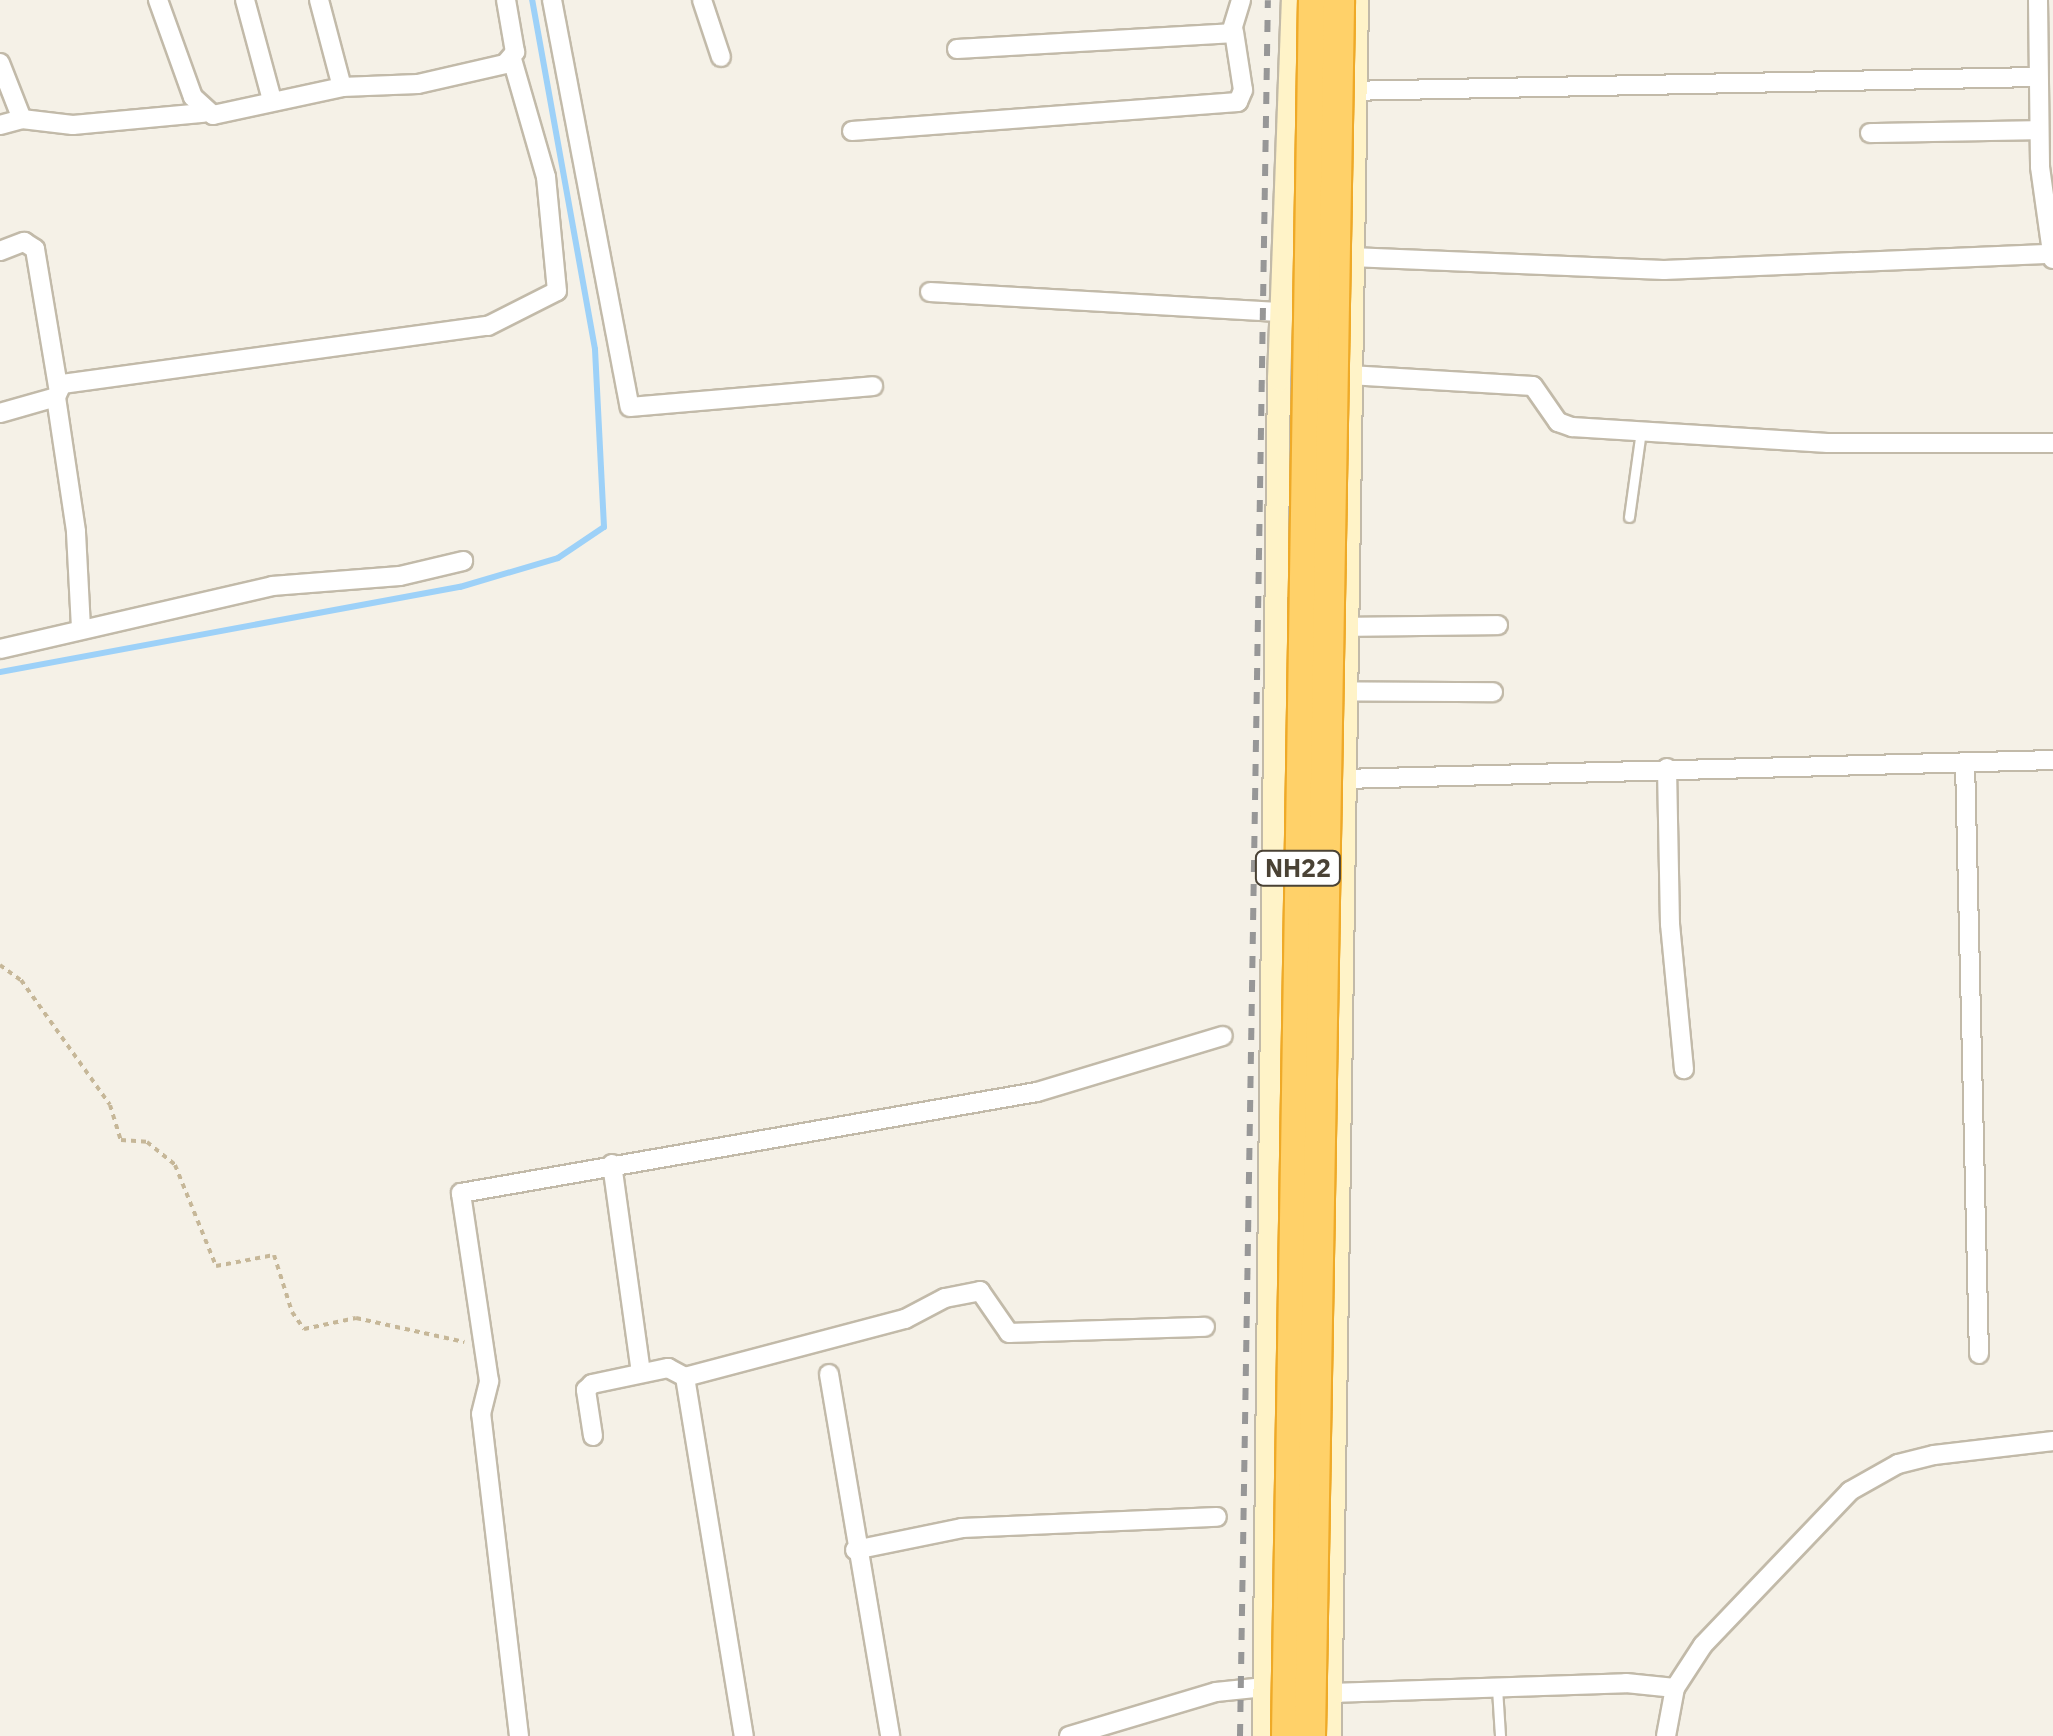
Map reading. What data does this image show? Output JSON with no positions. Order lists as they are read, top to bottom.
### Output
{
  "streets": {
    "highway": ["NH22"]
  }
}
